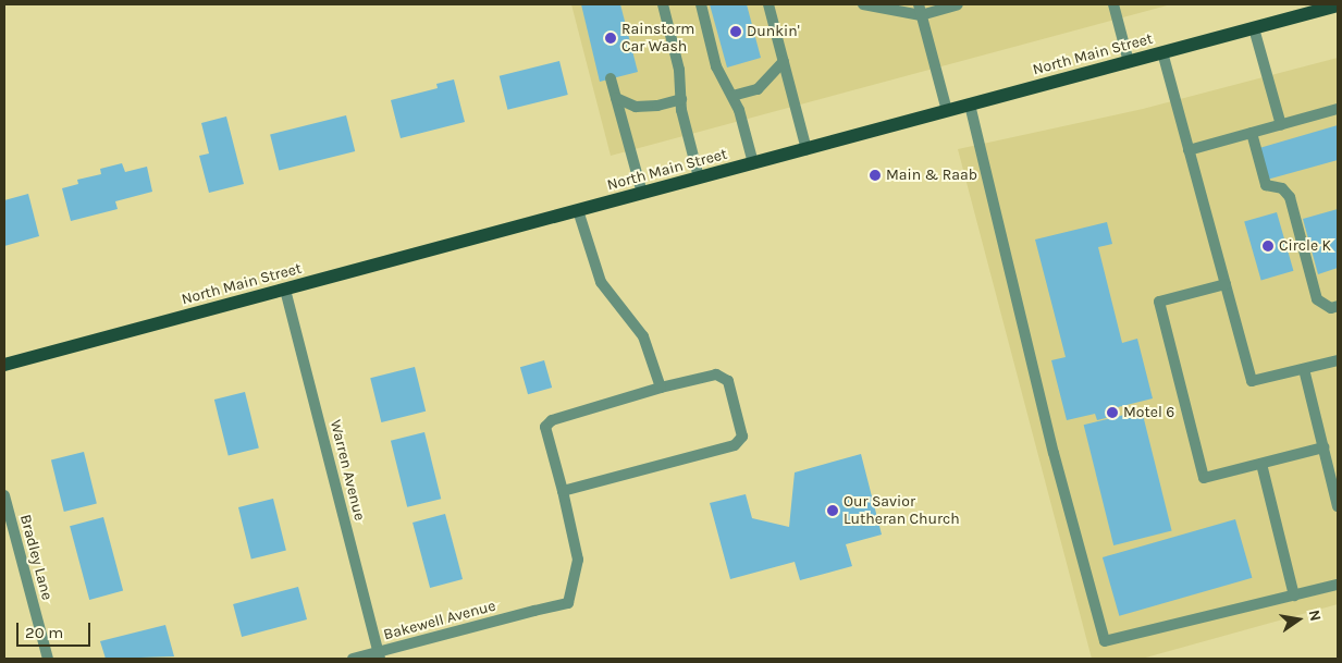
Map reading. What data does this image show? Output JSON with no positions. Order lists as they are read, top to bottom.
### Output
{
  "streets": {
    "main road": ["North Main Street"],
    "street": ["Warren Avenue", "Bradley Lane", "Bakewell Avenue"]
  },
  "crossings": [
    ["North Main Street", "Warren Avenue"],
    ["Warren Avenue", "Bakewell Avenue"]
  ],
  "places": [
    "Dunkin'",
    "Rainstorm Car Wash",
    "Main & Raab",
    "Circle K",
    "Motel 6",
    "Our Savior Lutheran Church"
  ],
  "scale_bar": "20 m",
  "north": "right"
}
